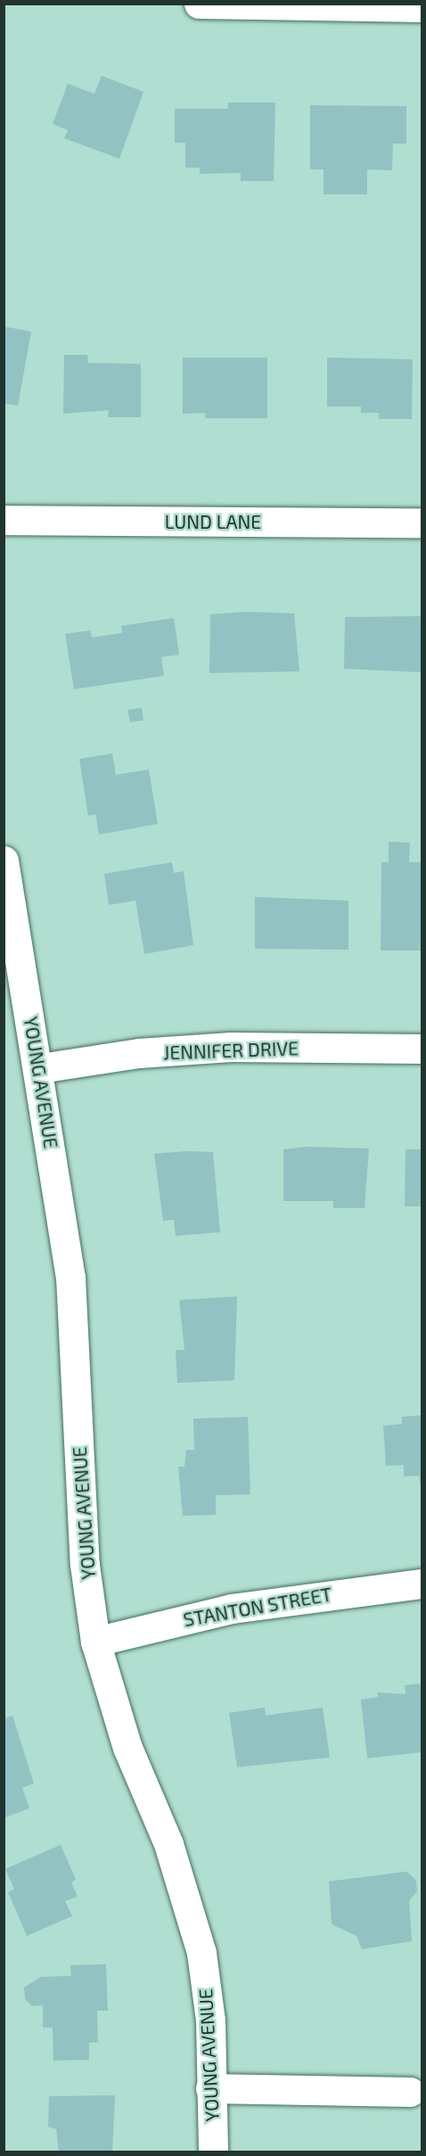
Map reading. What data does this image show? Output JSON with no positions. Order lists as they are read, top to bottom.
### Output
{
  "streets": {
    "street": [
      "LUND LANE",
      "JENNIFER DRIVE",
      "YOUNG AVENUE",
      "STANTON STREET"
    ]
  },
  "crossings": [
    ["JENNIFER DRIVE", "YOUNG AVENUE"],
    ["YOUNG AVENUE", "STANTON STREET"]
  ]
}
